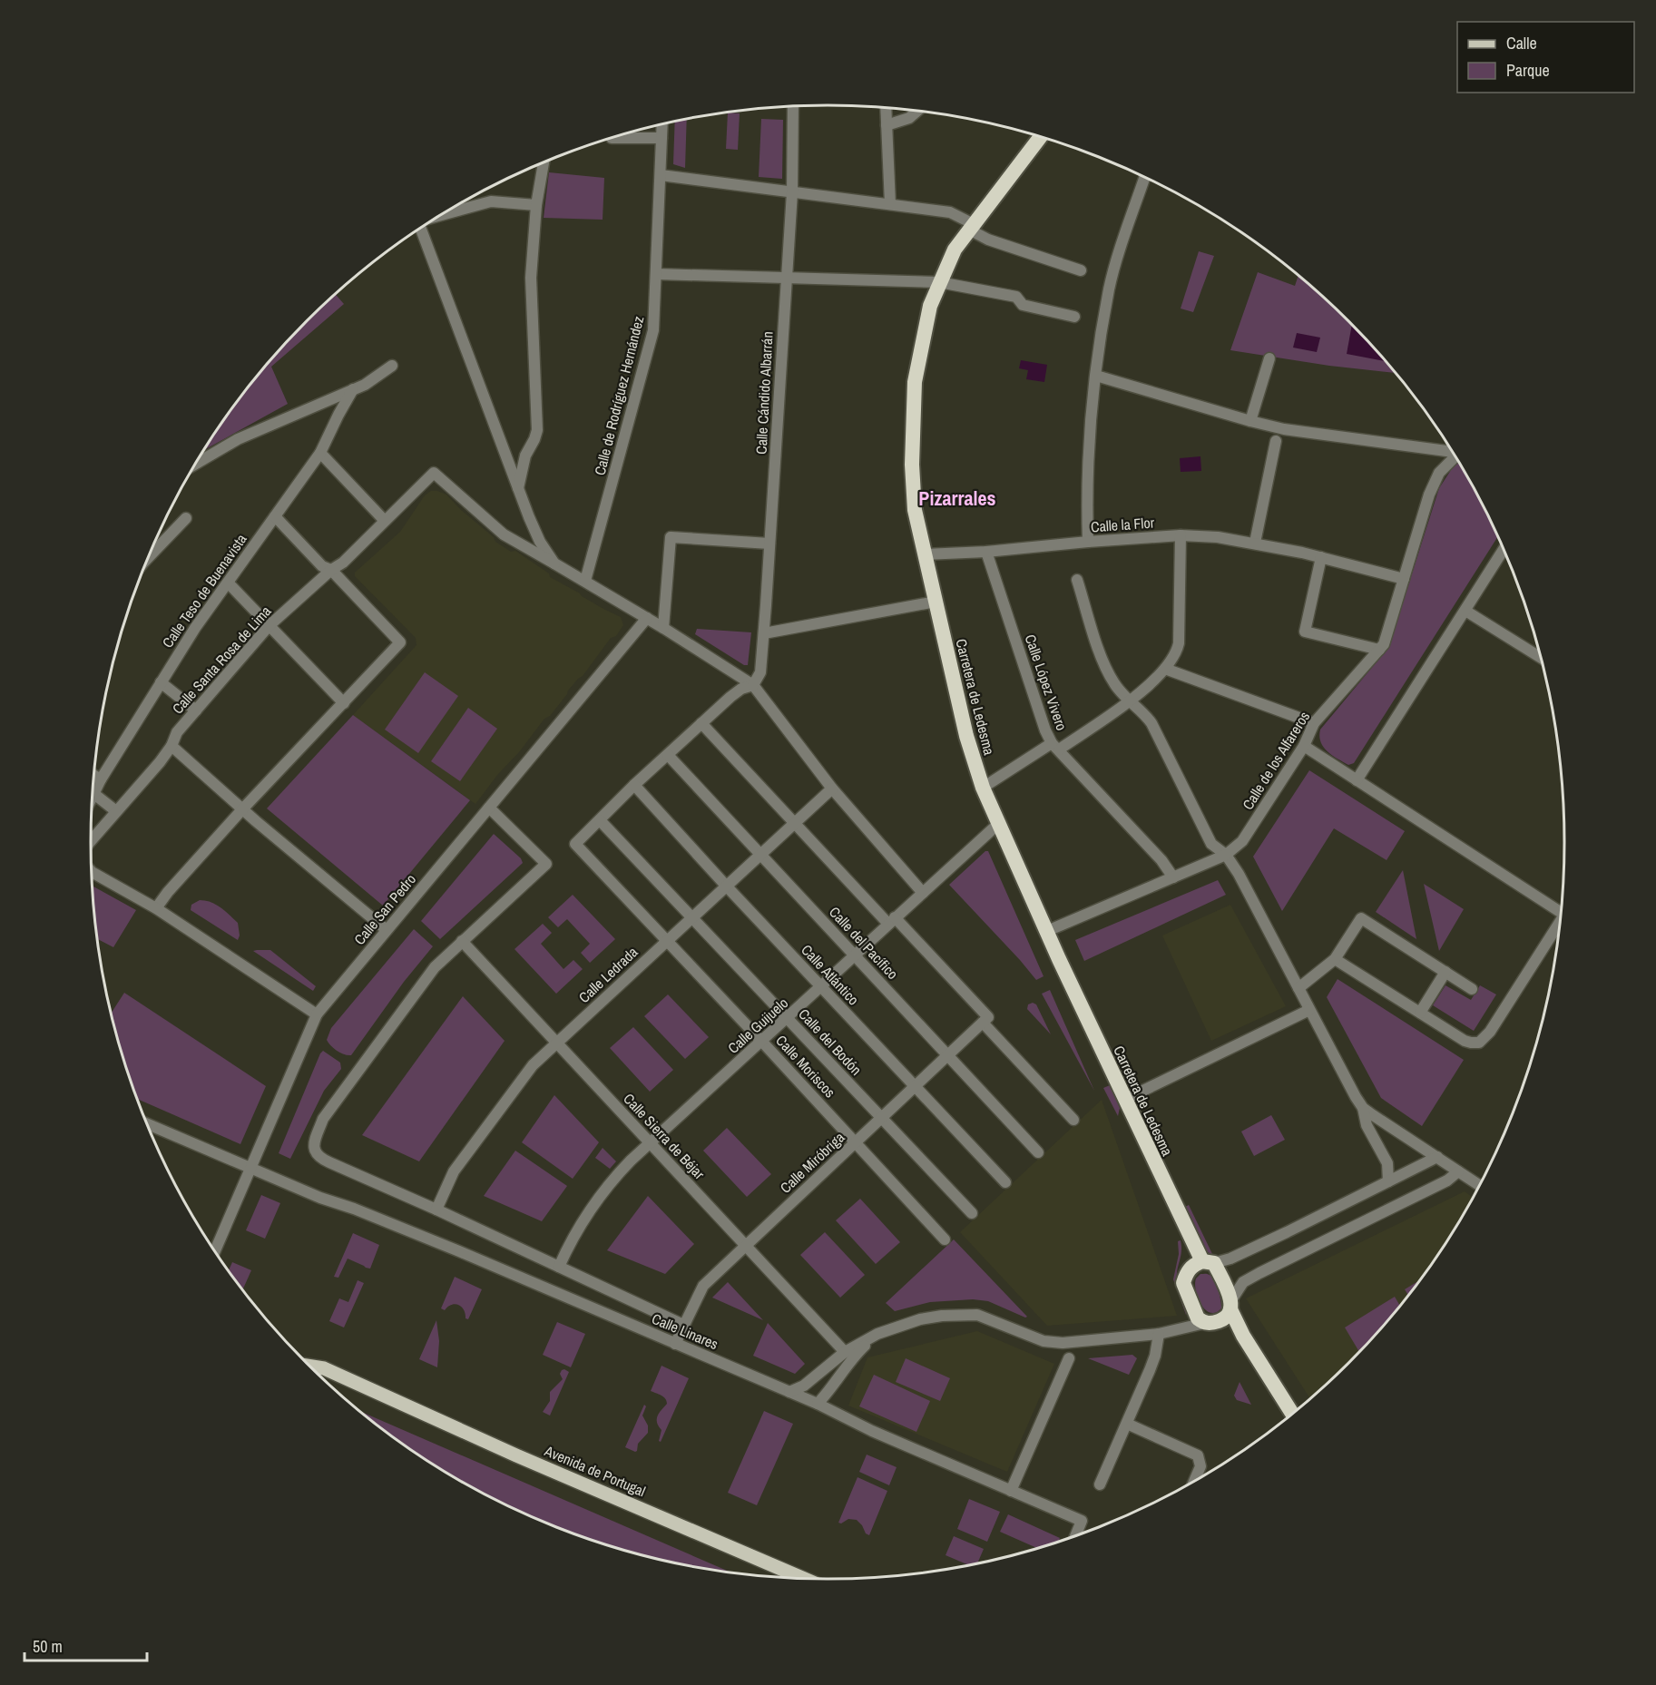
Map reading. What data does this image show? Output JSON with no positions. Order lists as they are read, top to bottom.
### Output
{
  "streets": {
    "highway": ["Carretera de Ledesma"],
    "main road": ["Avenida de Portugal"],
    "street": [
      "Calle Cándido Albarrán",
      "Calle de Rodríguez Hernández",
      "Calle la Flor",
      "Calle Teso de Buenavista",
      "Calle Santa Rosa de Lima",
      "Calle López Vivero",
      "Calle de los Alfareros",
      "Calle San Pedro",
      "Calle del Pacífico",
      "Calle Ledrada",
      "Calle Atlántico",
      "Calle Guijuelo",
      "Calle del Bodón",
      "Calle Moriscos",
      "Calle Sierra de Béjar",
      "Calle Miróbriga",
      "Calle Linares"
    ]
  },
  "crossings": [
    ["Calle la Flor", "Calle López Vivero"],
    ["Calle la Flor", "Carretera de Ledesma"],
    ["Calle la Flor", "Calle de los Alfareros"],
    ["Calle López Vivero", "Calle de los Alfareros"],
    ["Carretera de Ledesma", "Calle de los Alfareros"],
    ["Carretera de Ledesma", "Calle Guijuelo"],
    ["Calle San Pedro", "Calle Linares"],
    ["Calle del Pacífico", "Calle Ledrada"],
    ["Calle del Pacífico", "Calle Guijuelo"],
    ["Calle del Pacífico", "Calle Miróbriga"],
    ["Calle Ledrada", "Calle Atlántico"],
    ["Calle Ledrada", "Calle del Bodón"],
    ["Calle Ledrada", "Calle Moriscos"],
    ["Calle Ledrada", "Calle Sierra de Béjar"],
    ["Calle Ledrada", "Calle Linares"],
    ["Calle Atlántico", "Calle Guijuelo"],
    ["Calle Atlántico", "Calle Miróbriga"],
    ["Calle Guijuelo", "Calle del Bodón"],
    ["Calle Guijuelo", "Calle Moriscos"],
    ["Calle Guijuelo", "Calle Sierra de Béjar"],
    ["Calle Guijuelo", "Calle Linares"],
    ["Calle del Bodón", "Calle Moriscos"],
    ["Calle del Bodón", "Calle Miróbriga"],
    ["Calle Moriscos", "Calle Miróbriga"],
    ["Calle Sierra de Béjar", "Calle Miróbriga"],
    ["Calle Sierra de Béjar", "Calle Linares"],
    ["Calle Miróbriga", "Calle Linares"]
  ],
  "districts": ["Pizarrales"],
  "legend": ["Calle", "Parque"],
  "scale_bar": "50 m"
}
